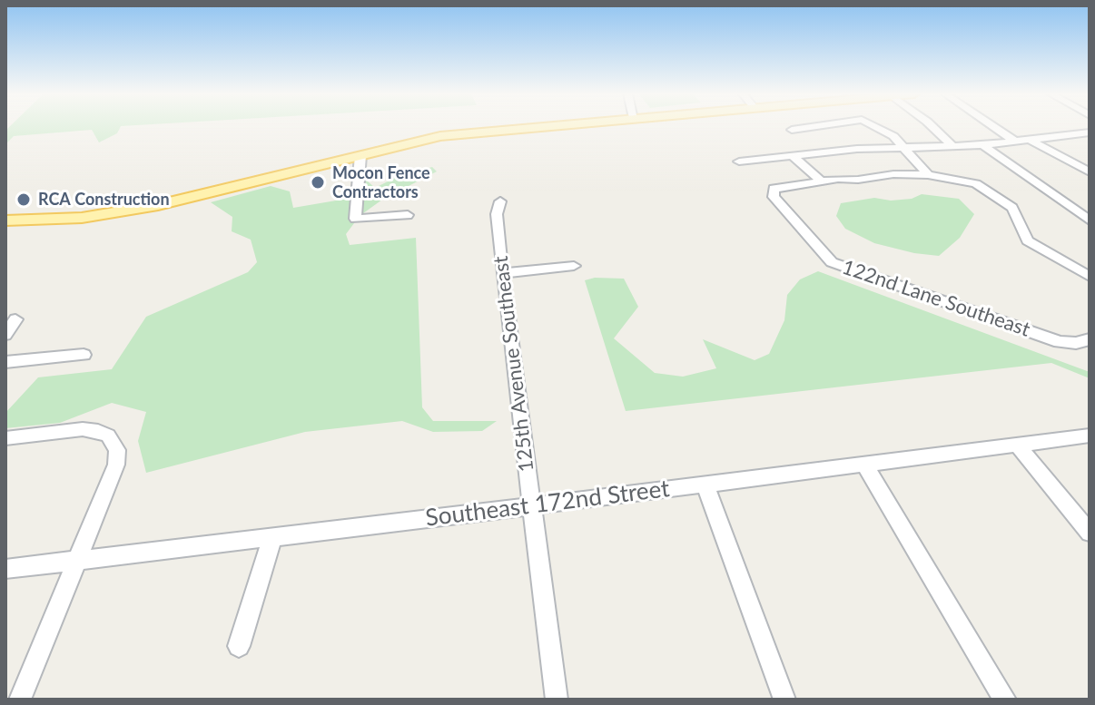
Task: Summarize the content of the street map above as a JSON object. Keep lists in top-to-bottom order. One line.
{"streets":{"street":["122nd Lane Southeast","125th Avenue Southeast","Southeast 172nd Street"]},"crossings":[["125th Avenue Southeast","Southeast 172nd Street"]],"places":["Mocon Fence Contractors","RCA Construction"]}
